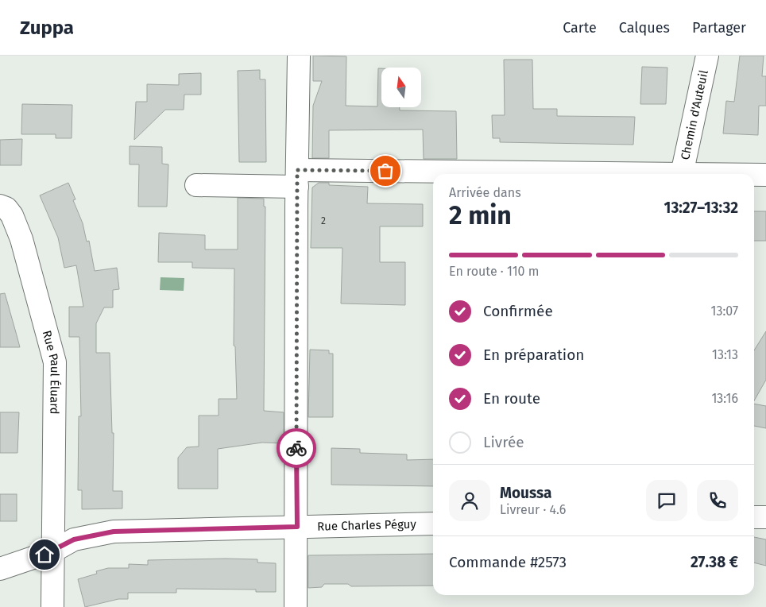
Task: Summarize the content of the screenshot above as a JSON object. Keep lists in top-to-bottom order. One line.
{"streets":{"street":["Chemin d'Auteuil","Rue Paul Éluard","Rue Charles Péguy"]},"crossings":[["Rue Paul Éluard","Rue Charles Péguy"]],"house_numbers":["2"],"north":"top","page":{"header":"Zuppa","nav":["Carte","Calques","Partager"],"heading":["2 min","Arrivée dans","13:27–13:32"],"panel":["Moussa","Livreur · 4.6","Commande #2573","27.38 €"],"bar":"En route · 110 m","list":[["Confirmée","13:07"],["En préparation","13:13"],["En route","13:16"],"Livrée"]}}
